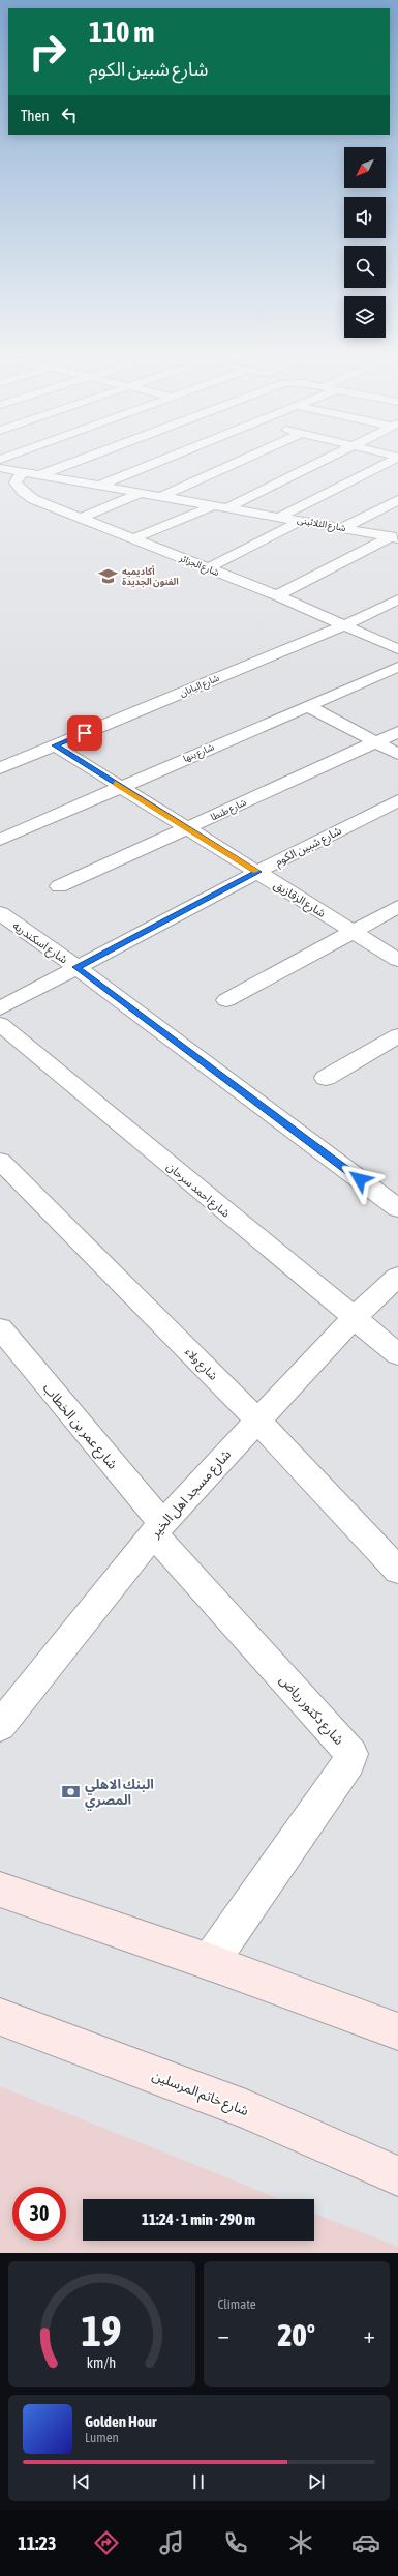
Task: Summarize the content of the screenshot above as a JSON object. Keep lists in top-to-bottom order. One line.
{"streets":{"main road":["شارع خاتم المرسلين"],"street":["شارع الثلاثينى","شارع الجزائر","شارع اليابان","شارع بنها","شارع طنطا","شارع شبين الكوم","شارع الزقازيق","شارع اسكندريه","شارع احمد سرحان","شارع ولاء","شارع عمر بن الخطاب","شارع مسجد اهل الخير","شارع دكتور رياض"]},"crossings":[["شارع الثلاثينى","شارع الجزائر"],["شارع الجزائر","شارع اليابان"],["شارع اليابان","شارع الزقازيق"],["شارع بنها","شارع الزقازيق"],["شارع طنطا","شارع الزقازيق"],["شارع شبين الكوم","شارع الزقازيق"],["شارع شبين الكوم","شارع اسكندريه"],["شارع احمد سرحان","شارع مسجد اهل الخير"],["شارع ولاء","شارع مسجد اهل الخير"],["شارع عمر بن الخطاب","شارع مسجد اهل الخير"],["شارع عمر بن الخطاب","شارع دكتور رياض"],["شارع مسجد اهل الخير","شارع دكتور رياض"]],"places":{"school or university":["أكاديميه الفنون الجديدة"],"bank":["البنك الاهلي المصري"]},"north":"bottom left","page":{"turn":["110 m","شارع شبين الكوم"],"then":"Then","limit":"30","trip":"11:24 · 1 min · 290 m","tile":"Climate","heat":["−","20°","+"],"song":["Golden Hour","Lumen"],"tabs":"11:23","gauge":["19","km/h"]}}
